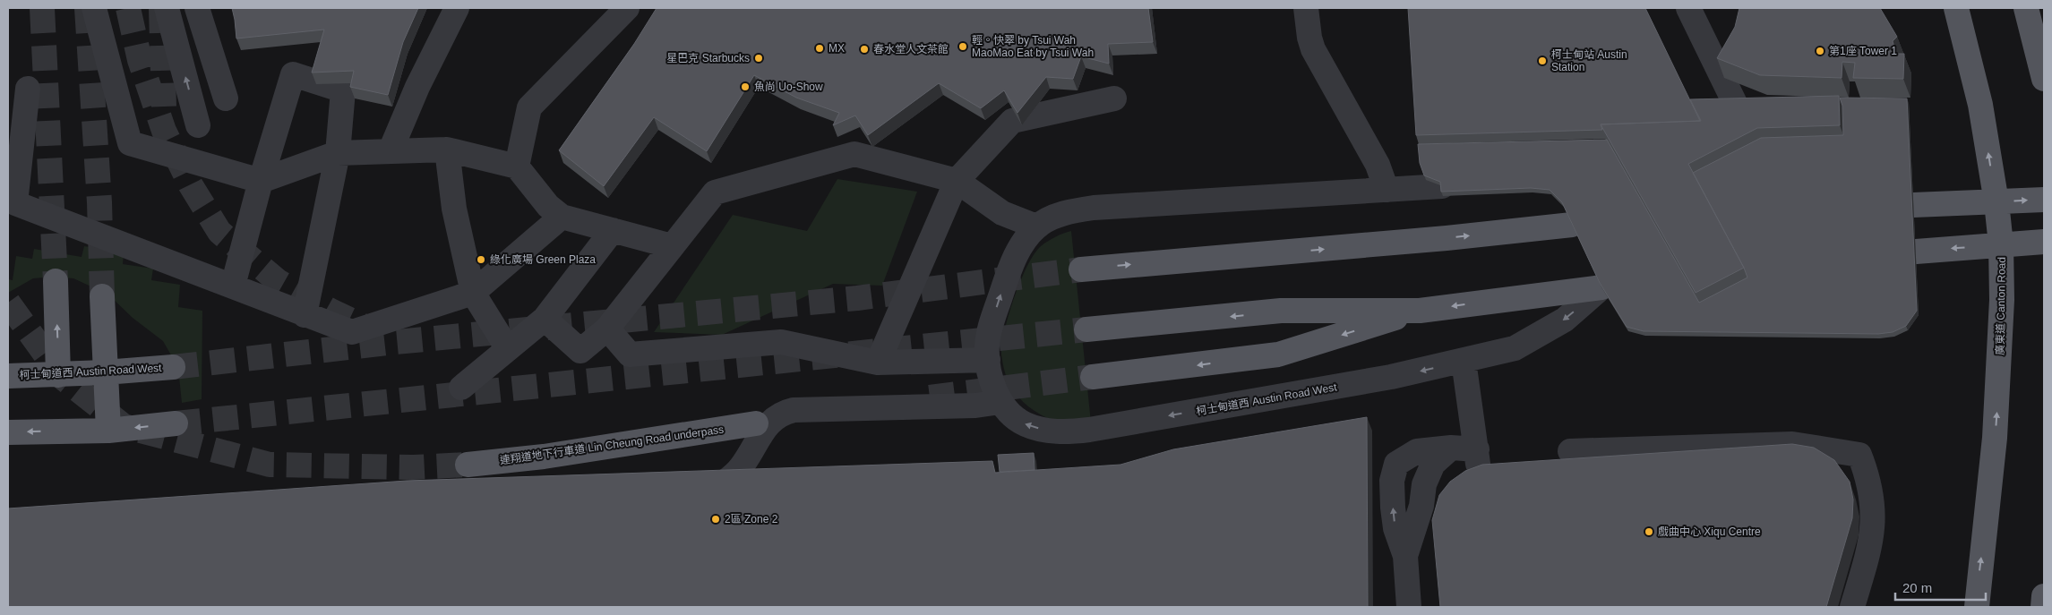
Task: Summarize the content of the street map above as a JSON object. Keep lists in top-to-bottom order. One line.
{"streets":{"main road":["廣東道 Canton Road","柯士甸道西 Austin Road West","連翔道地下行車道 Lin Cheung Road underpass"]},"one_way":["廣東道 Canton Road"],"places":["輕。快翠 by Tsui Wah MaoMao Eat by Tsui Wah","MX","春水堂人文茶館","第1座 Tower 1","星巴克 Starbucks","柯士甸站 Austin Station","魚尚 Uo-Show","綠化廣場 Green Plaza","2區 Zone 2","戲曲中心 Xiqu Centre"],"scale_bar":"20 m"}
